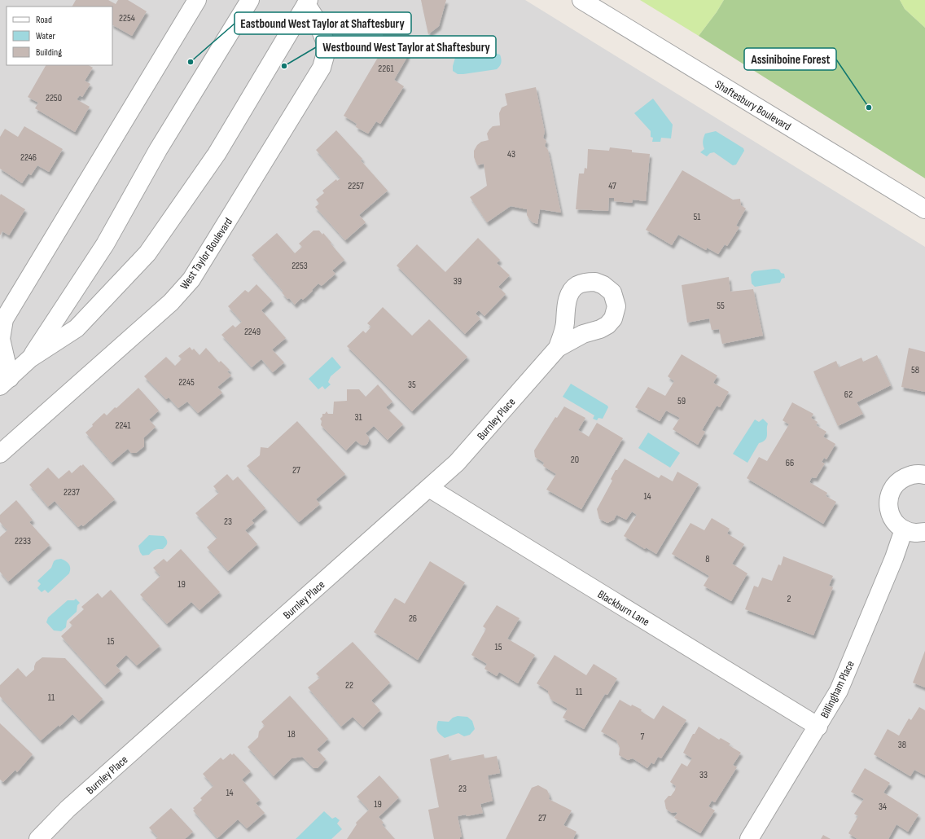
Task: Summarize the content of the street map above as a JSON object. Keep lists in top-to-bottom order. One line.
{"streets":{"street":["Shaftesbury Boulevard","West Taylor Boulevard","Burnley Place","Blackburn Lane","Billingham Place"]},"crossings":[["Burnley Place","Blackburn Lane"],["Blackburn Lane","Billingham Place"]],"places":["Eastbound West Taylor at Shaftesbury","Westbound West Taylor at Shaftesbury","Assiniboine Forest"],"house_numbers":["2254","2261","2250","43","2246","2257","47","51","2253","39","55","2249","58","2245","35","62","59","31","2241","20","66","27","2237","14","23","2233","8","19","2","26","15","15","22","11","11","18","7","38","33","23","14","19","34","27"],"legend":["Road","Water","Building"]}
